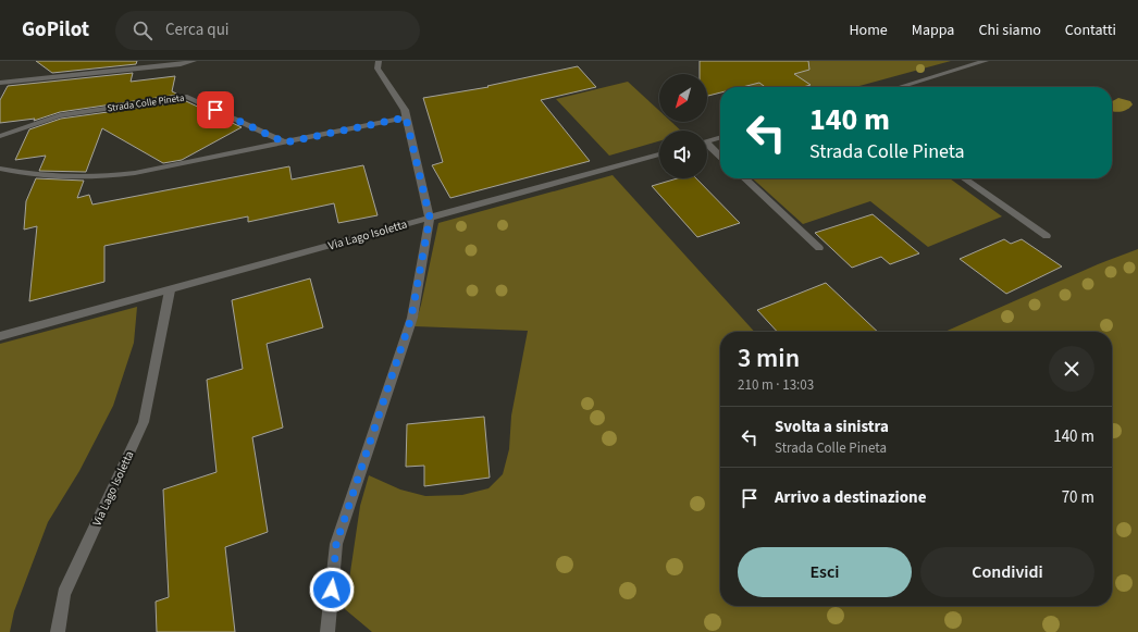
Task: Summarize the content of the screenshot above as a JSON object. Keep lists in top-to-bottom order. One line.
{"streets":{"street":["Strada Colle Pineta","Via Lago Isoletta"]},"north":"bottom left","page":{"header":"GoPilot","search":"Cerca qui","nav":["Home","Mappa","Chi siamo","Contatti"],"turn":["140 m","Strada Colle Pineta"],"heading":["3 min","210 m · 13:03"],"list":[{"name":"Svolta a sinistra","note":"Strada Colle Pineta","value":"140 m"},{"name":"Arrivo a destinazione","value":"70 m"}],"buttons":["Esci","Condividi"]}}
